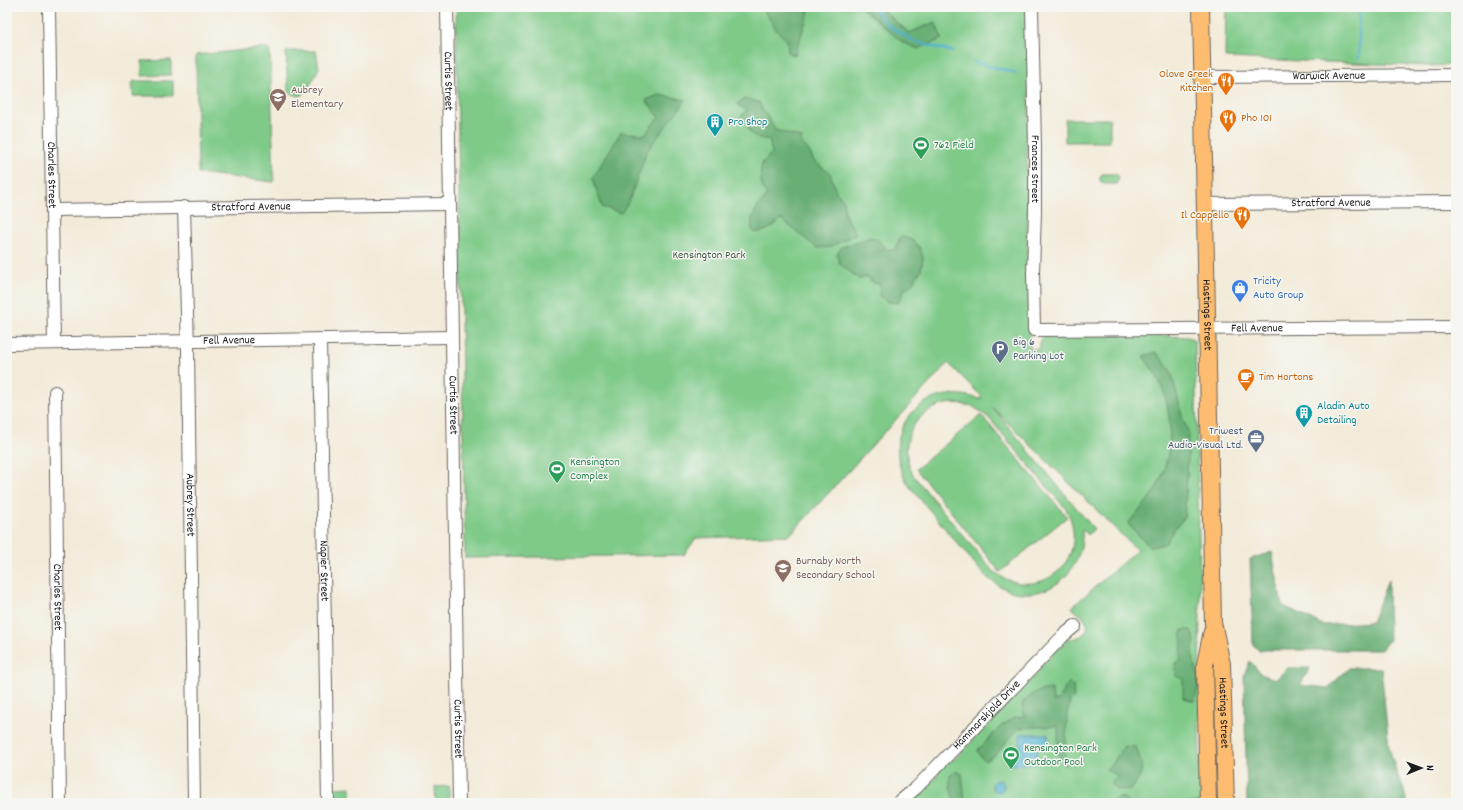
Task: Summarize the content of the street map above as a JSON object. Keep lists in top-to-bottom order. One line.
{"streets":{"main road":["Hastings Street"],"street":["Warwick Avenue","Curtis Street","Frances Street","Charles Street","Stratford Avenue","Fell Avenue","Aubrey Street","Napier Street","Hammarskjold Drive"]},"crossings":[["Warwick Avenue","Hastings Street"],["Curtis Street","Stratford Avenue"],["Curtis Street","Fell Avenue"],["Frances Street","Fell Avenue"],["Charles Street","Stratford Avenue"],["Charles Street","Fell Avenue"],["Stratford Avenue","Hastings Street"],["Stratford Avenue","Aubrey Street"],["Hastings Street","Fell Avenue"],["Fell Avenue","Aubrey Street"],["Fell Avenue","Napier Street"]],"parks":["Kensington Park"],"places":{"restaurant":["Olove Greek Kitchen","Pho 101","Il Cappello"],"school or university":["Aubrey Elementary","Burnaby North Secondary School"],"building":["Pro Shop","Aladin Auto Detailing"],"sports":["762 Field","Kensington Complex","Kensington Park Outdoor Pool"],"shop":["Tricity Auto Group"],"parking":["Big 6 Parking Lot"],"cafe":["Tim Hortons"],"office":["Triwest Audio-Visual Ltd."]},"north":"right"}
